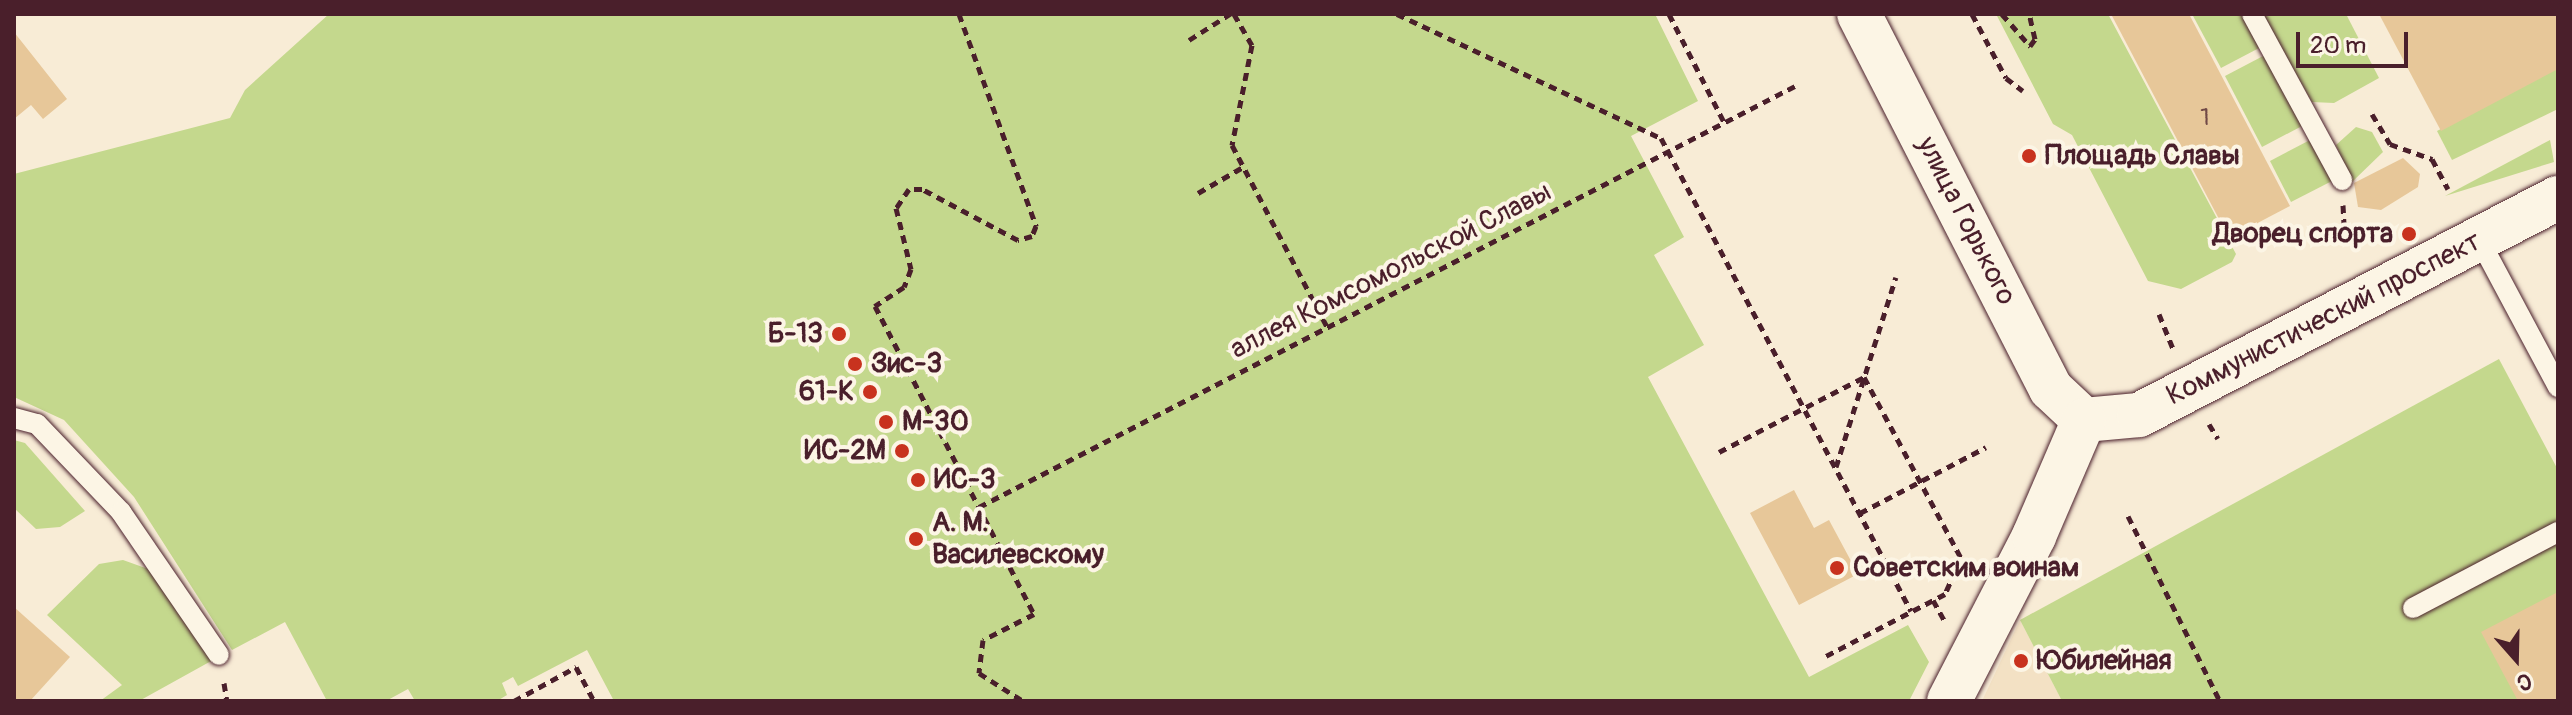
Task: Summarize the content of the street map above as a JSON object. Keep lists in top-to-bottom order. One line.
{"streets":{"main road":["улица Горького","Коммунистический проспект"],"path":["аллея Комсомольской Славы"]},"crossings":[["улица Горького","Коммунистический проспект"]],"places":["Площадь Славы","Дворец спорта","Б-13","Зис-3","61-К","М-30","ИС-2М","ИС-3","А. М. Василевскому","Советским воинам","Юбилейная"],"house_numbers":["1"],"scale_bar":"20 m","north":"bottom"}
